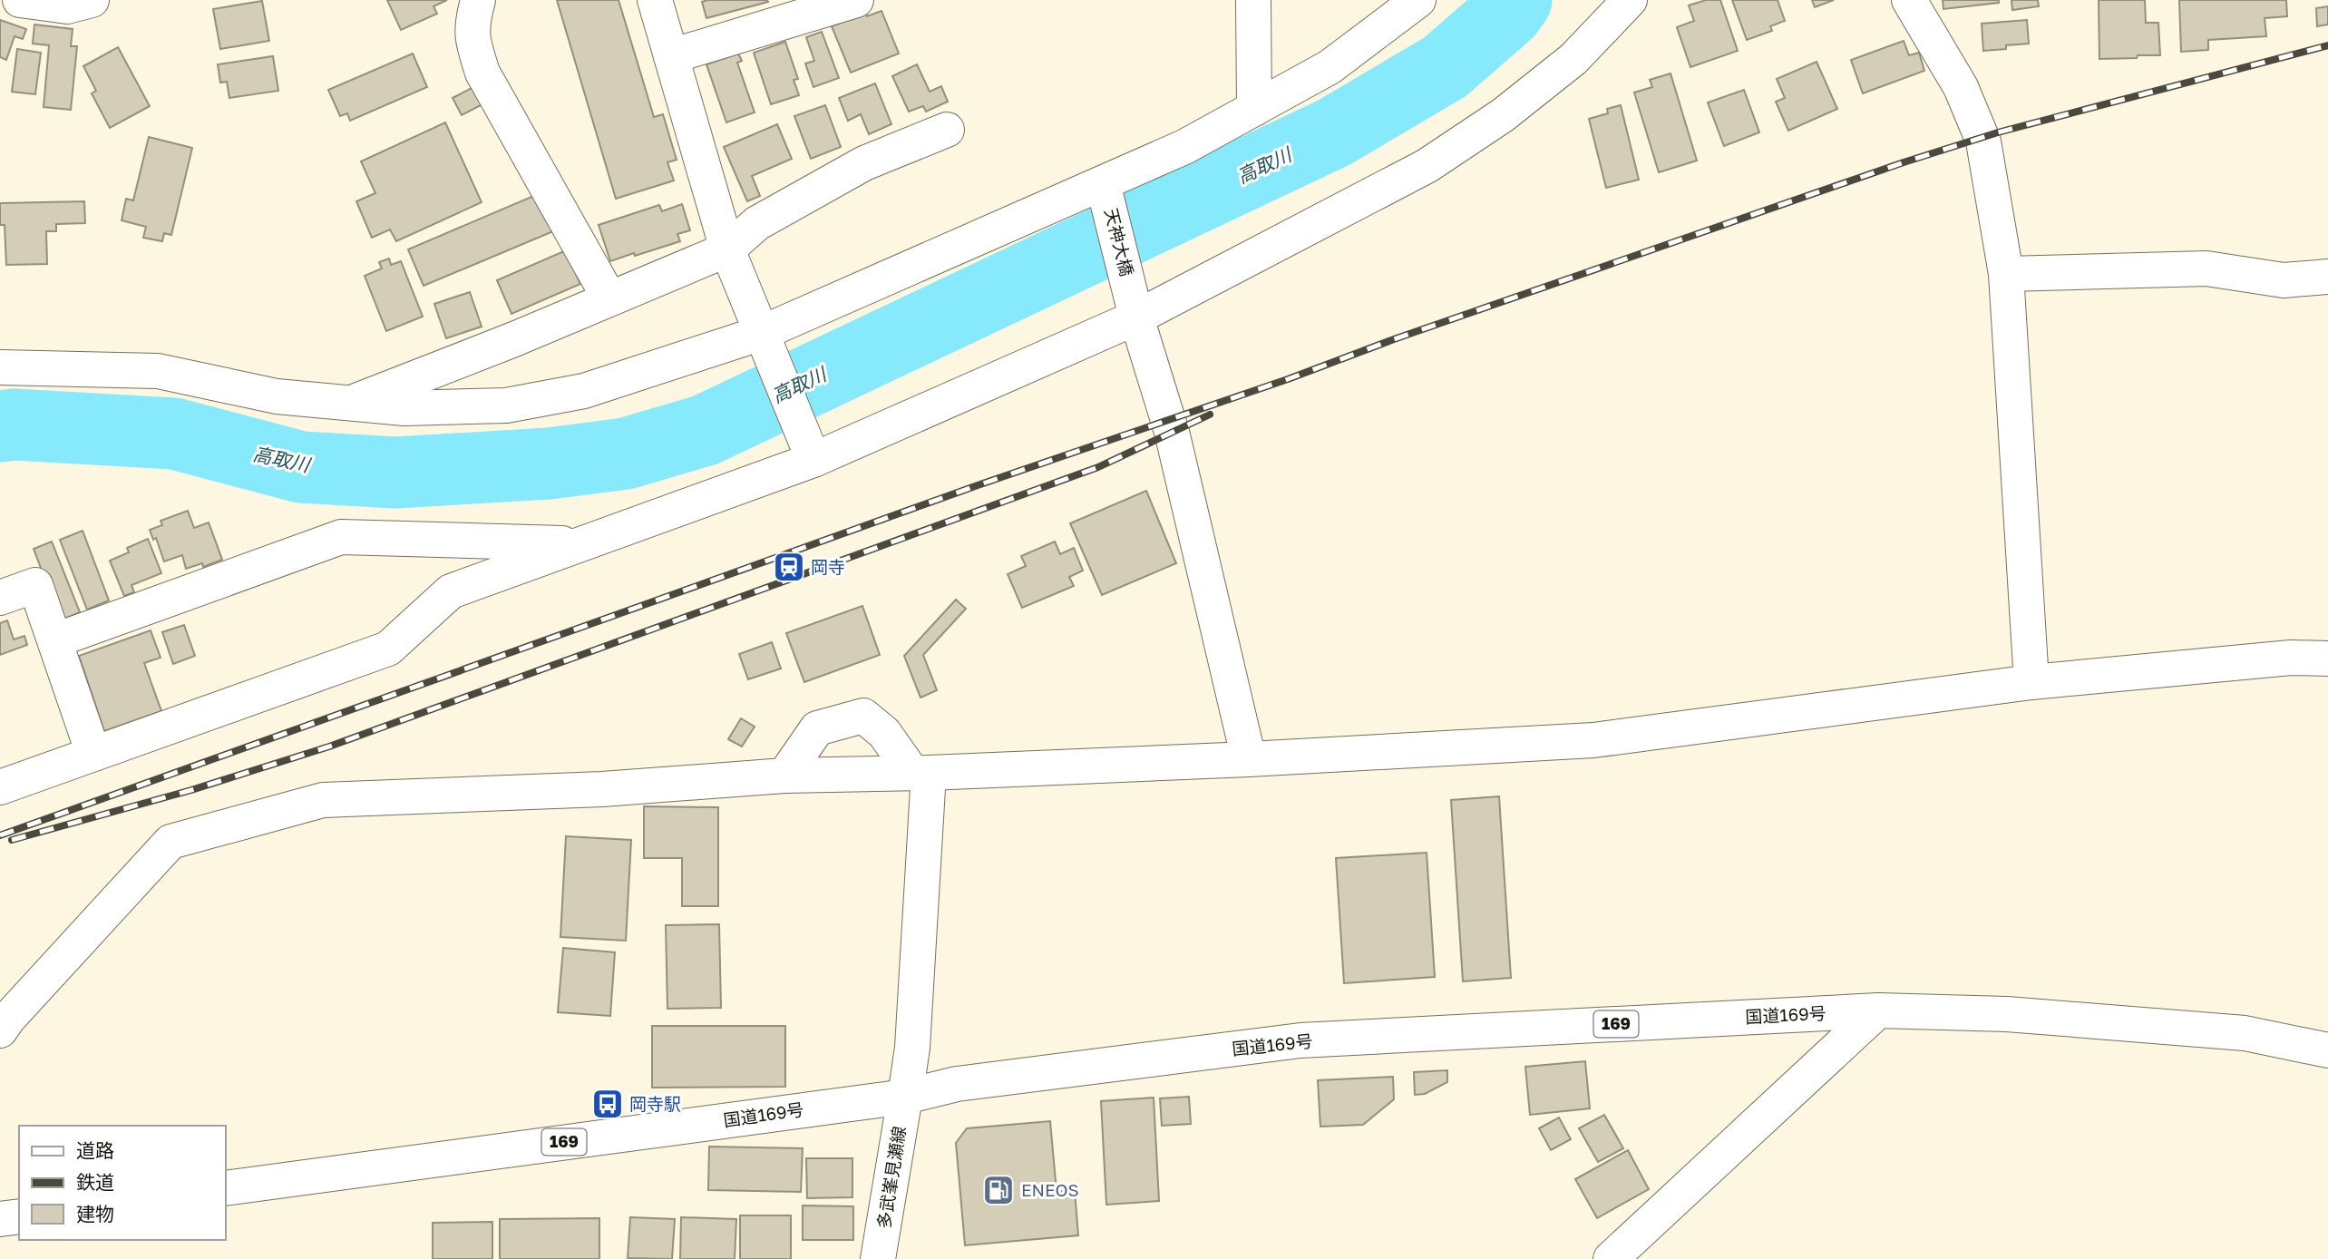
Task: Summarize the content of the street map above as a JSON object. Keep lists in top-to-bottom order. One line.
{"streets":{"main road":["天神大橋","国道169号","169","多武峯見瀬線"]},"crossings":[["国道169号","多武峯見瀬線"]],"water":["高取川"],"places":{"station":["岡寺"],"bus stop":["岡寺駅"],"fuel station":["ENEOS"]},"legend":["道路","鉄道","建物"]}
